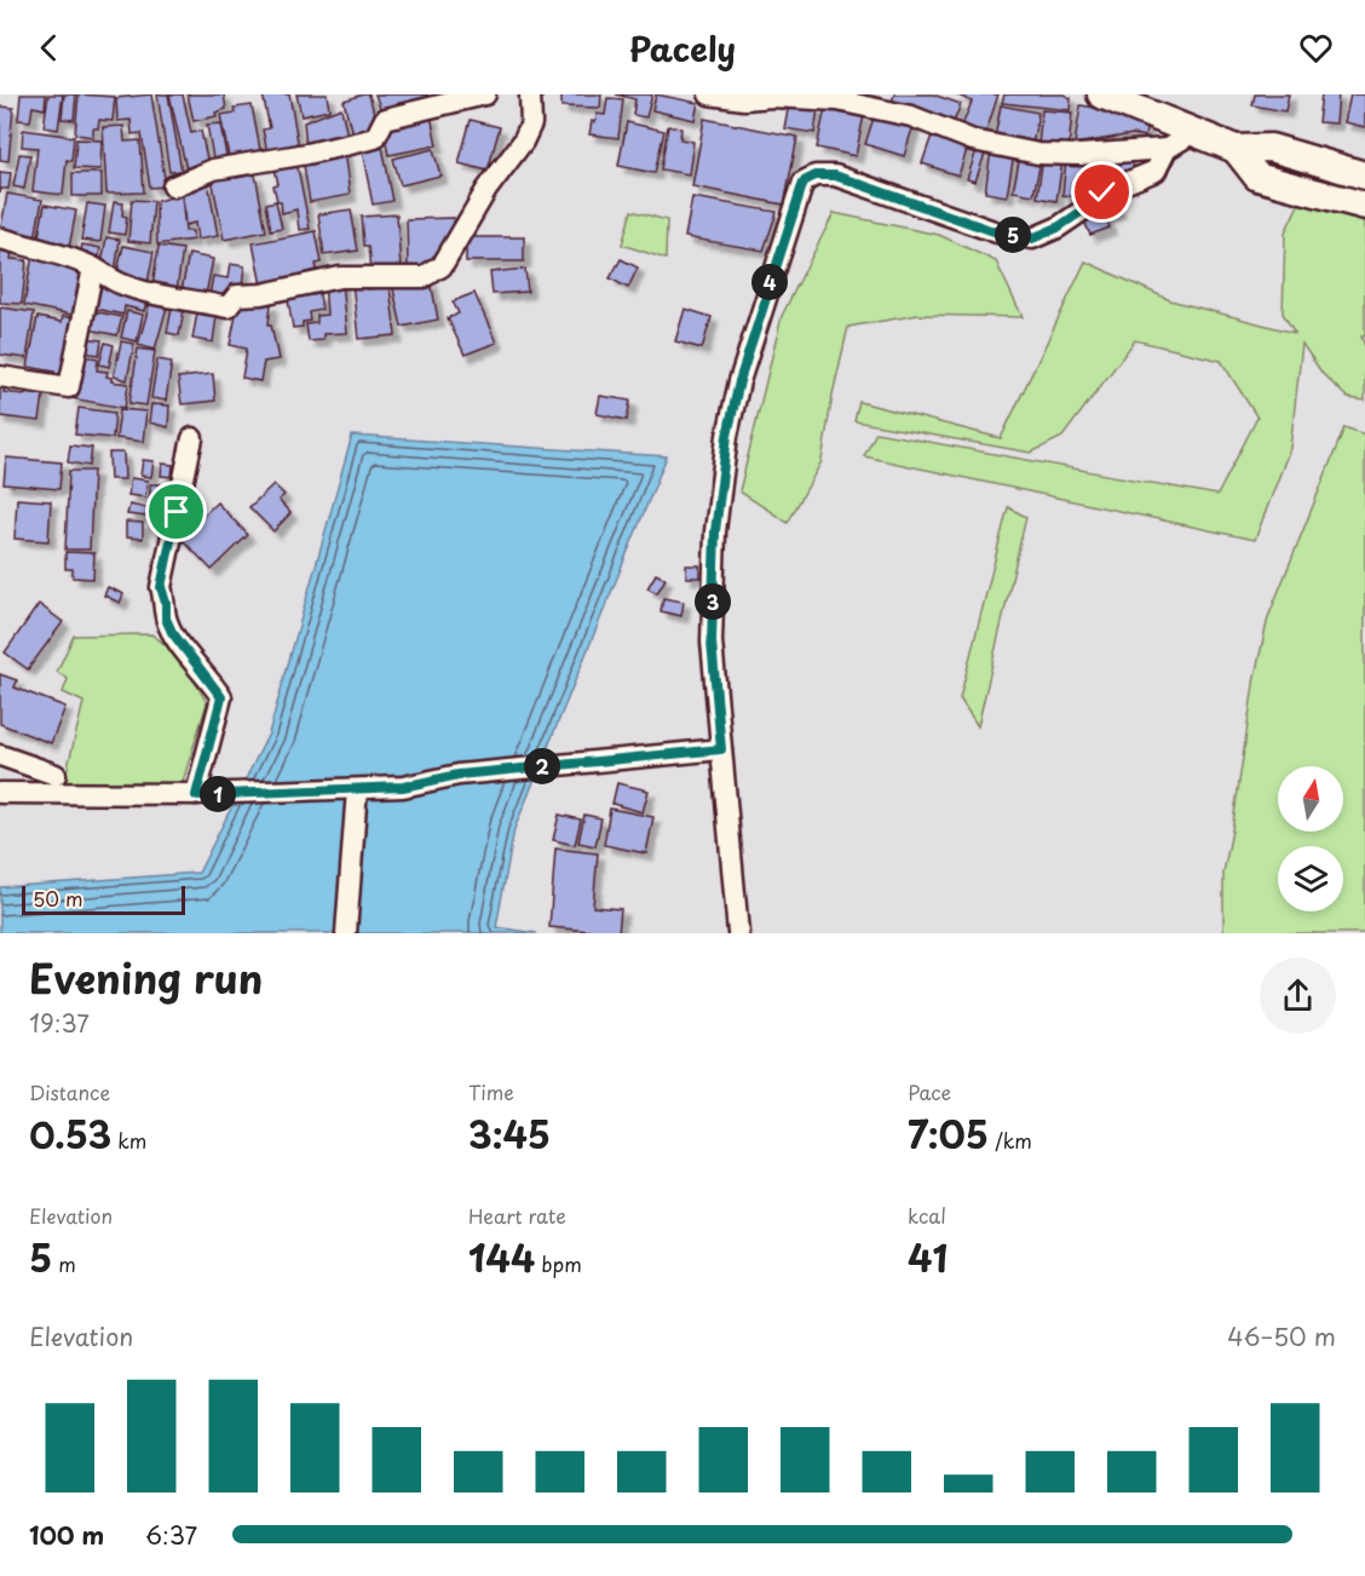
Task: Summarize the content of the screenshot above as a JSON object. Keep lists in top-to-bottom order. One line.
{"scale_bar":"50 m","north":"top","page":{"header":"Pacely","pins":["5","4","3","2","1"],"scale":"50 m","heading":["Evening run","19:37"],"stats":[["Distance","0.53 km"],["Time","3:45"],["Pace","7:05 /km"],["Elevation","5 m"],["Heart rate","144 bpm"],["kcal","41"]],"chart":["Elevation","46–50 m"],"list":[{"name":"100 m","note":"6:37"}]}}
